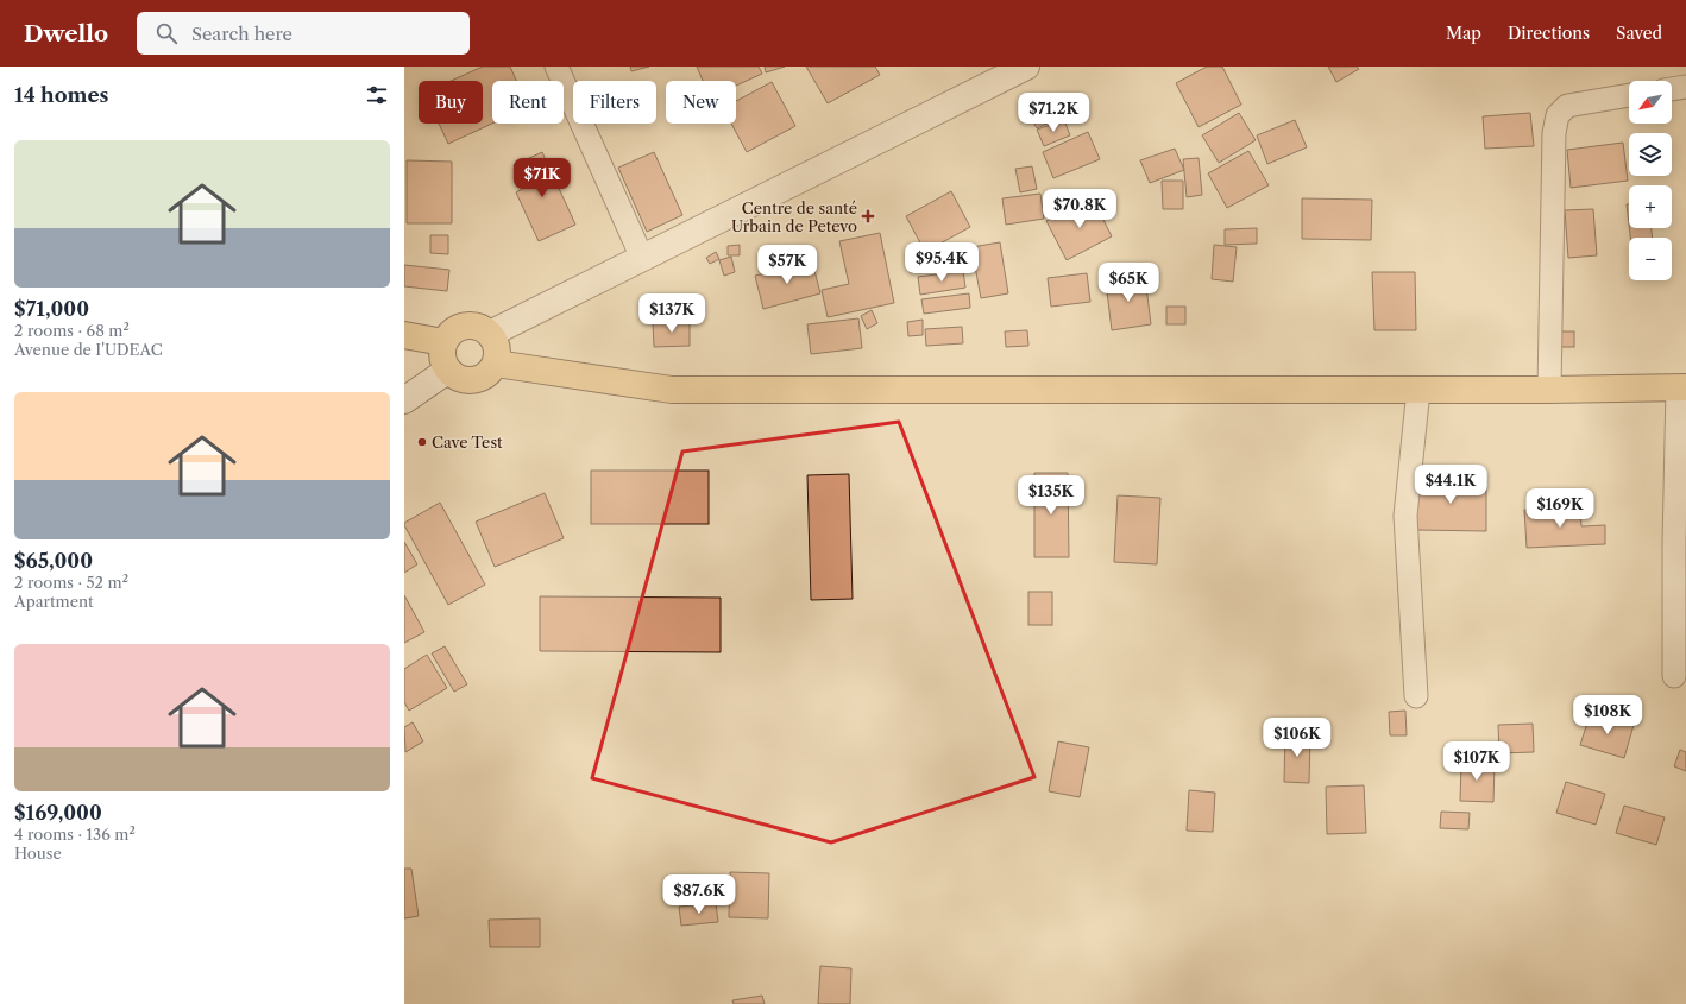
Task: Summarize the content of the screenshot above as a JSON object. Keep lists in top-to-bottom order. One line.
{"places":{"health":["Centre de santé Urbain de Petevo"],"other":["Cave Test"]},"north":"bottom left","page":{"header":"Dwello","search":"Search here","nav":["Map","Directions","Saved"],"heading":"14 homes","map_buttons":["+","−"],"chip":["Buy","Rent","Filters","New"],"price":["$71.2K","$71K","$70.8K","$95.4K","$57K","$65K","$137K","$44.1K","$135K","$169K","$108K","$106K","$107K","$87.6K"],"list":[{"name":"$71,000","note":"2 rooms · 68 m² · Avenue de I'UDEAC"},{"name":"$65,000","note":"2 rooms · 52 m² · Apartment"},{"name":"$169,000","note":"4 rooms · 136 m² · House"}]}}
